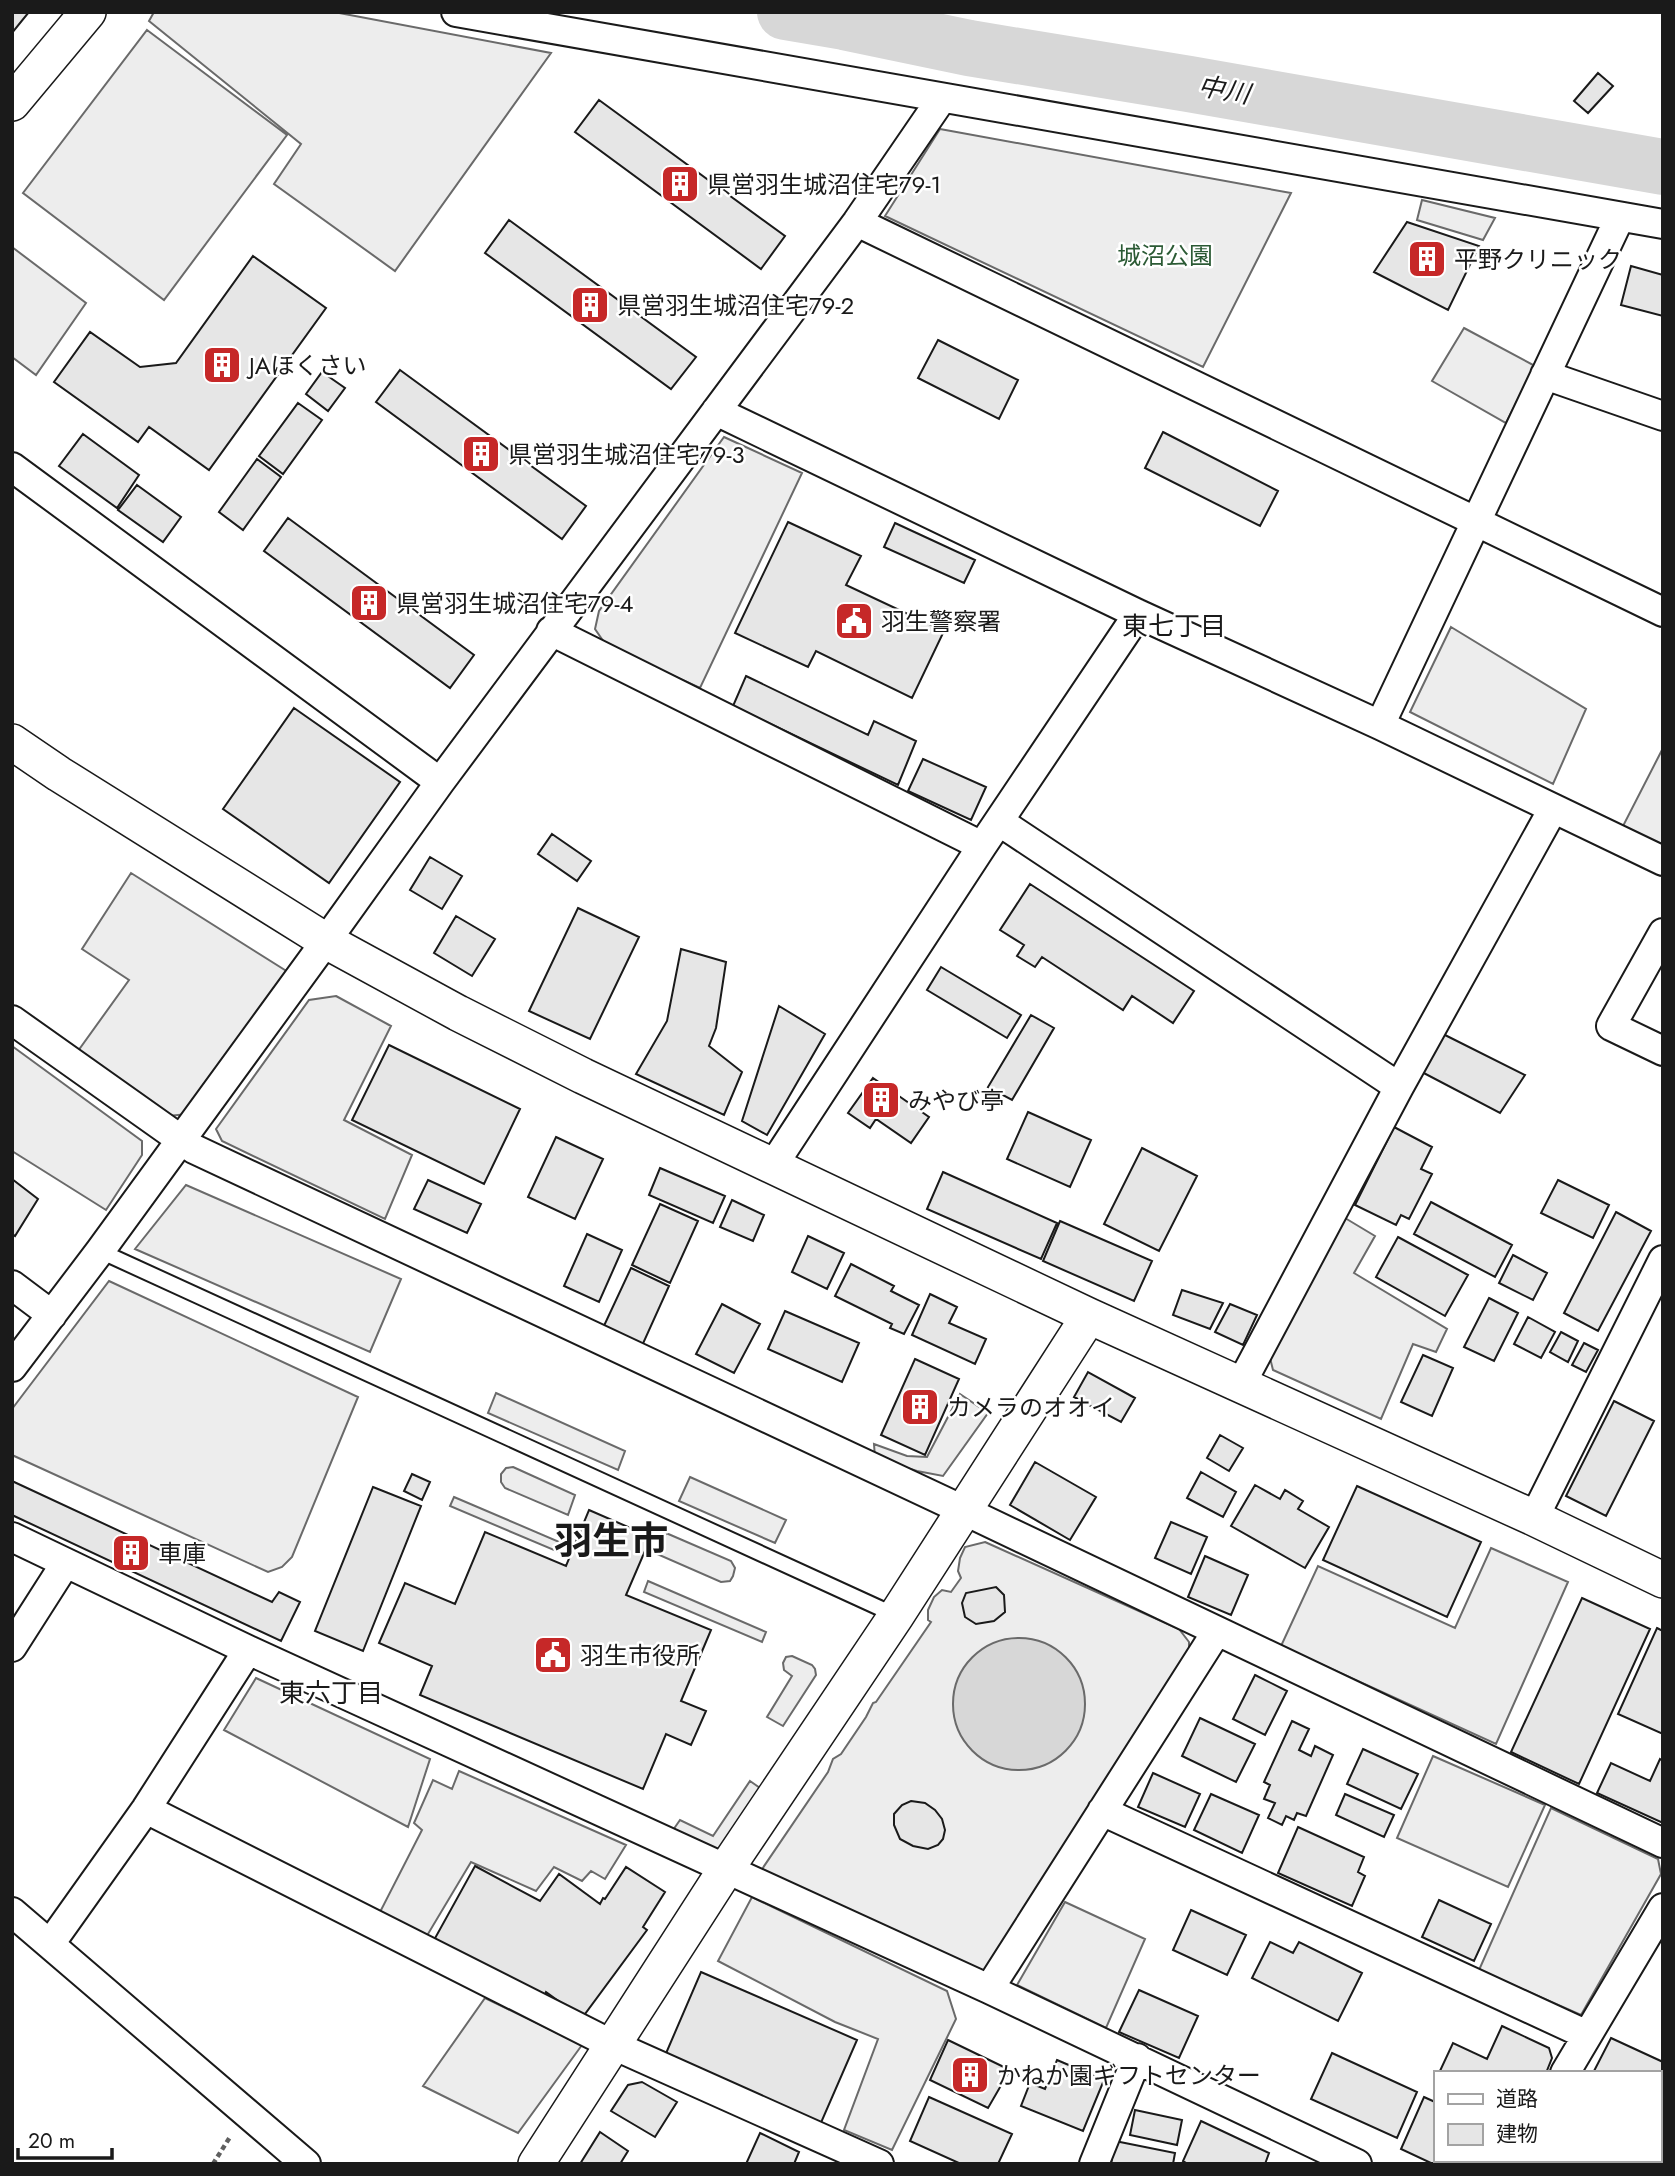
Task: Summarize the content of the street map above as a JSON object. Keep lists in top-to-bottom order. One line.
{"districts":["東七丁目","羽生市","東六丁目"],"water":["中川"],"parks":["城沼公園"],"places":{"building":["県営羽生城沼住宅79-1","平野クリニック","県営羽生城沼住宅79-2","JAほくさい","県営羽生城沼住宅79-3","県営羽生城沼住宅79-4","みやび亭","カメラのオオイ","車庫","かねか園ギフトセンター"],"public building":["羽生警察署","羽生市役所"]},"legend":["道路","建物"],"scale_bar":"20 m"}
